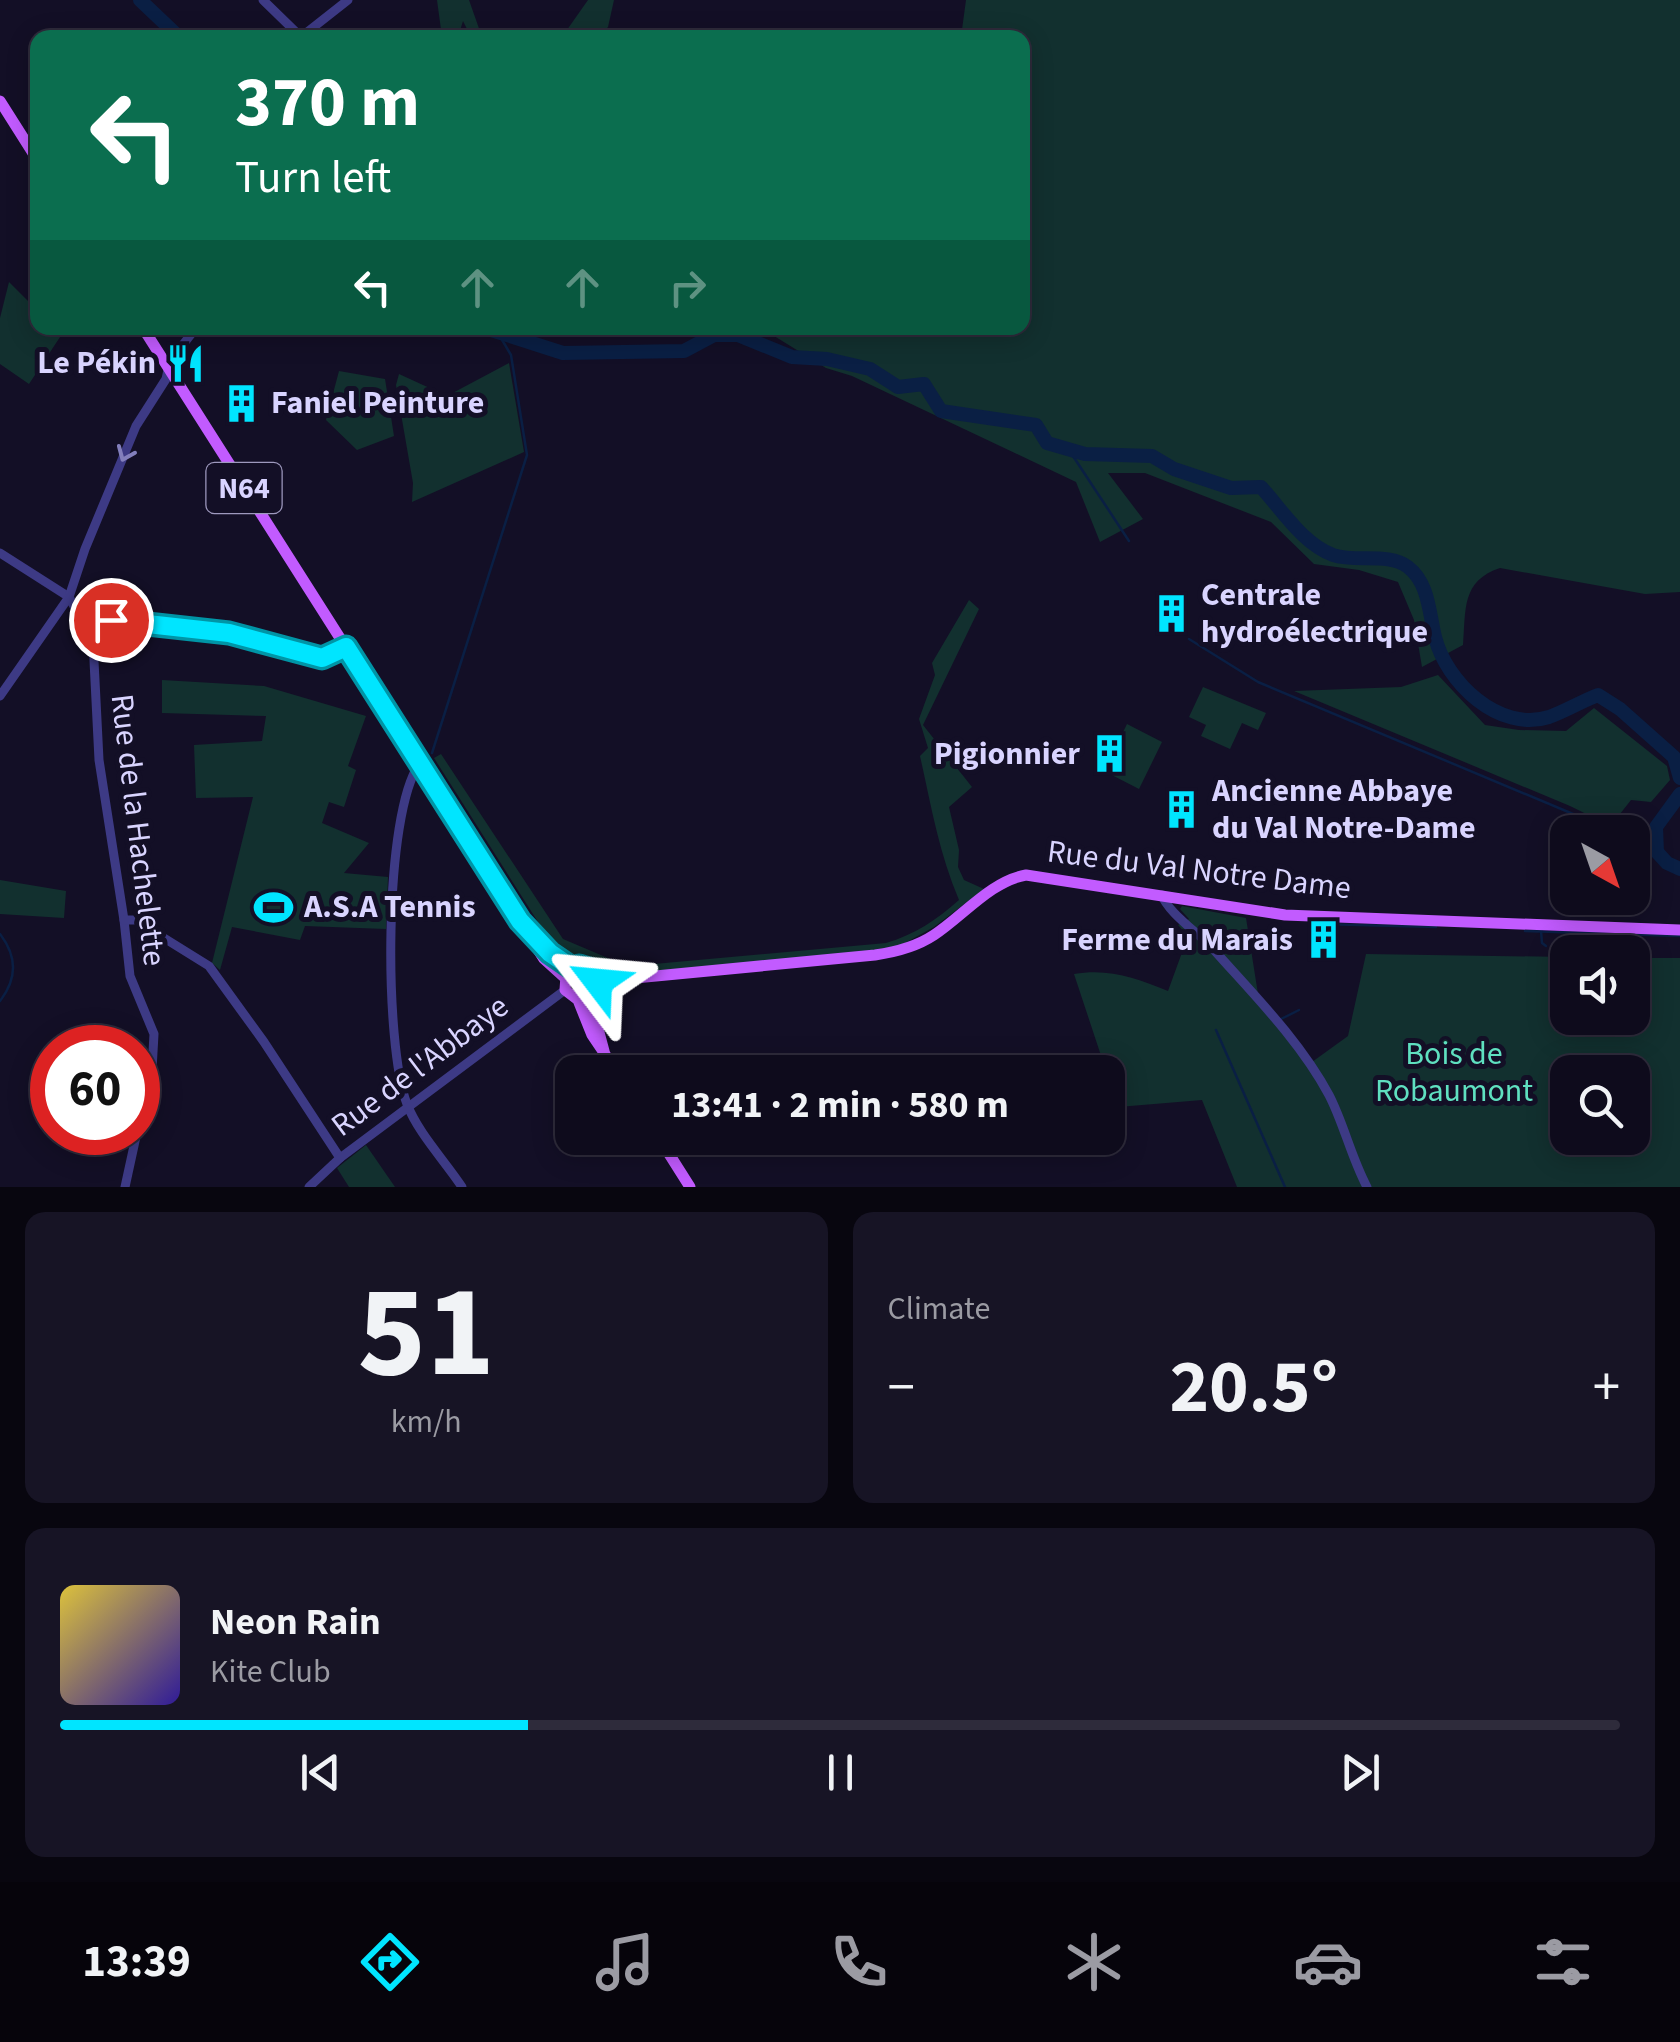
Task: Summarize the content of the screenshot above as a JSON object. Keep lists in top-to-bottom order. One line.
{"streets":{"main road":["N64","Rue du Val Notre Dame"],"street":["Rue de la Hachelette","Rue de l'Abbaye"]},"crossings":[["N64","Rue du Val Notre Dame"],["N64","Rue de l'Abbaye"]],"parks":["Bois de Robaumont"],"places":{"restaurant":["Le Pékin"],"building":["Faniel Peinture","Centrale hydroélectrique","Pigionnier","Ancienne Abbaye du Val Notre-Dame","Ferme du Marais"],"sports":["A.S.A Tennis"]},"north":"bottom right","page":{"turn":["370 m","Turn left"],"limit":"60","trip":"13:41 · 2 min · 580 m","tile":[["51","km/h"],"Climate"],"heat":["−","20.5°","+"],"song":["Neon Rain","Kite Club"],"tabs":"13:39"}}
